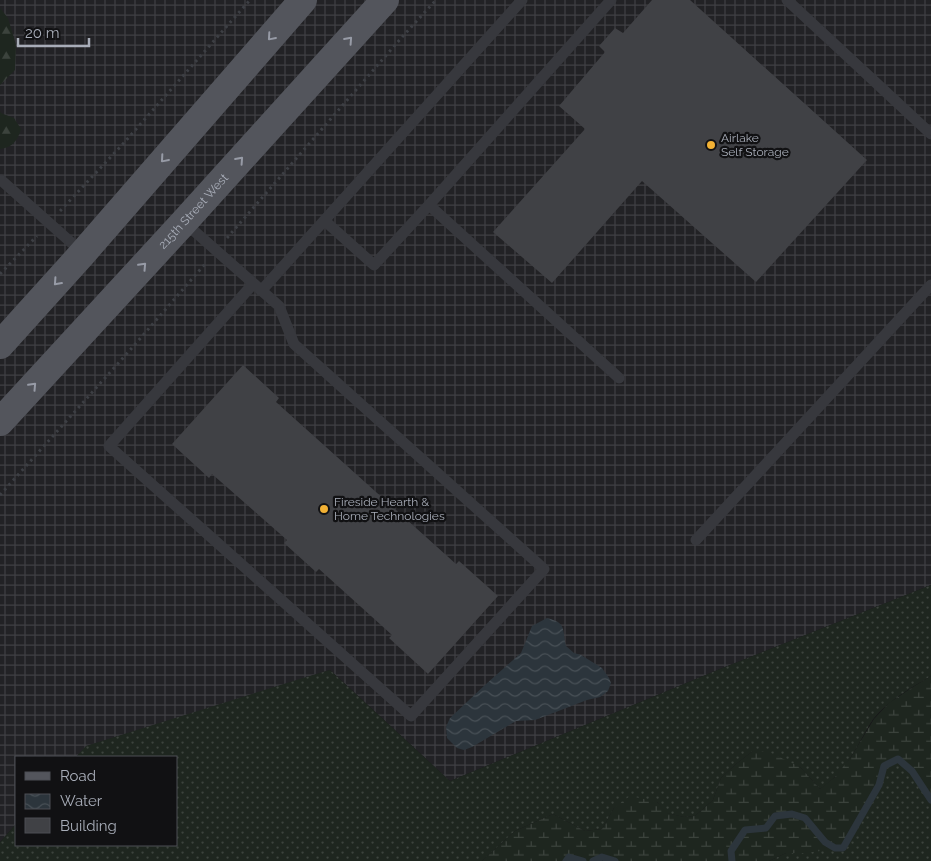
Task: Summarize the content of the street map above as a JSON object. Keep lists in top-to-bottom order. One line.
{"streets":{"main road":["215th Street West"]},"places":["Airlake Self Storage","Fireside Hearth & Home Technologies"],"legend":["Road","Water","Building"],"scale_bar":"20 m"}
